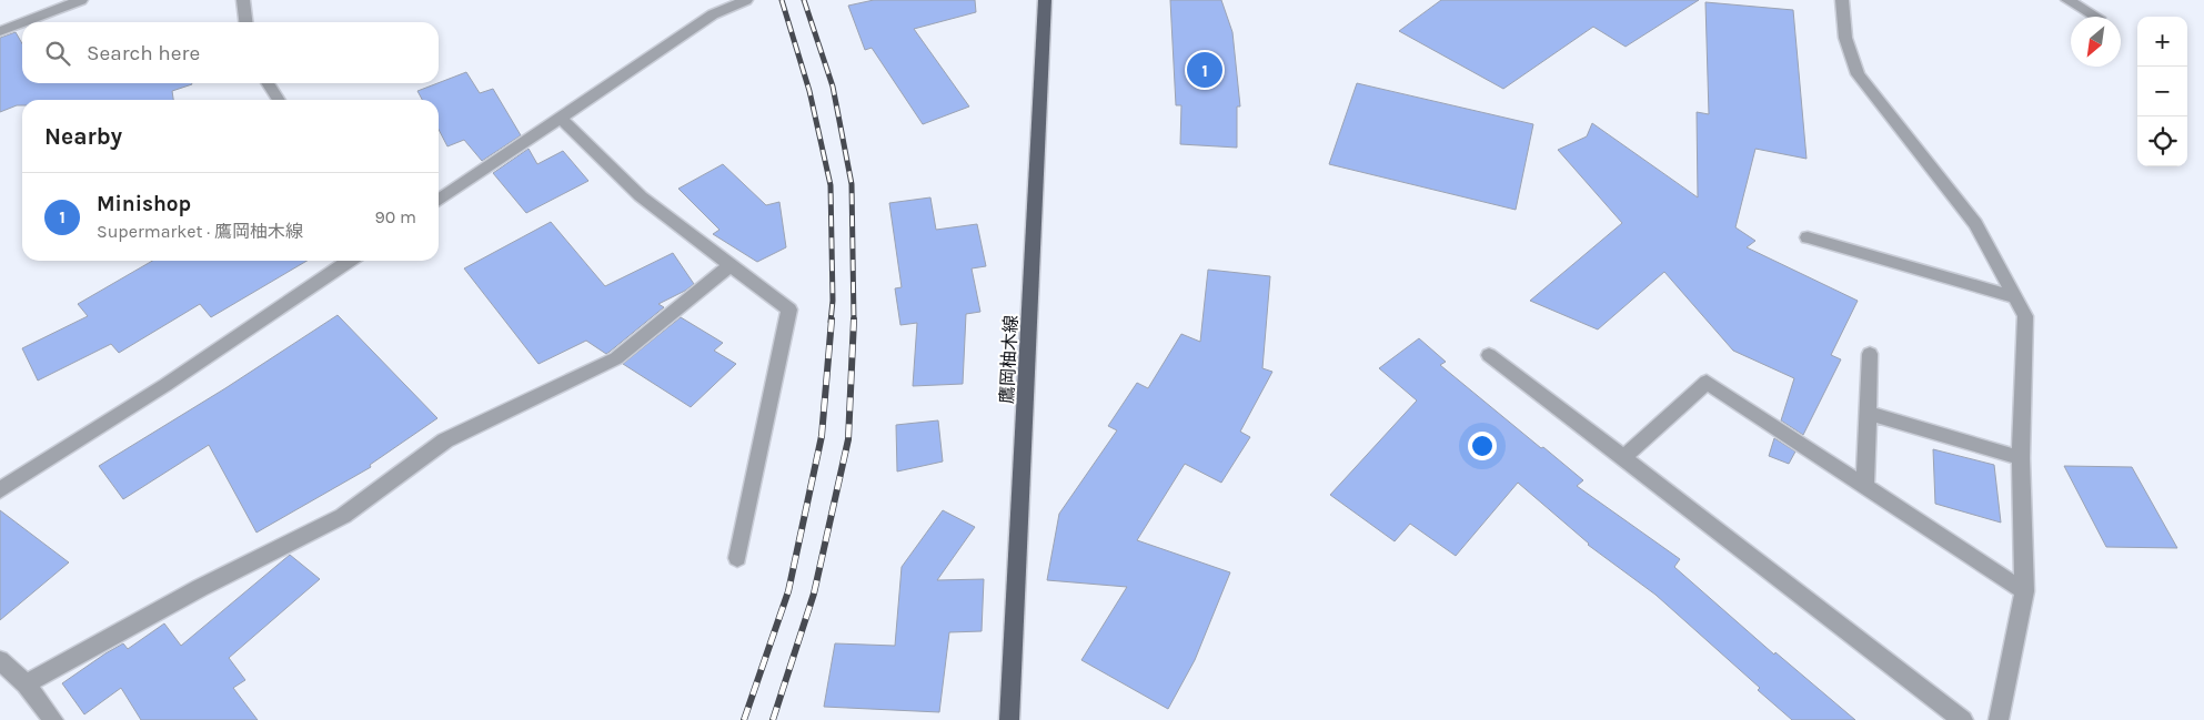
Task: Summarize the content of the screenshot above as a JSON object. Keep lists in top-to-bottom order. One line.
{"streets":{"main road":["鷹岡柚木線"]},"north":"bottom left","page":{"map_buttons":["+","−"],"search":"Search here","pins":"1","heading":"Nearby","list":[{"mark":"1","name":"Minishop","note":"Supermarket · 鷹岡柚木線","value":"90 m"}]}}
